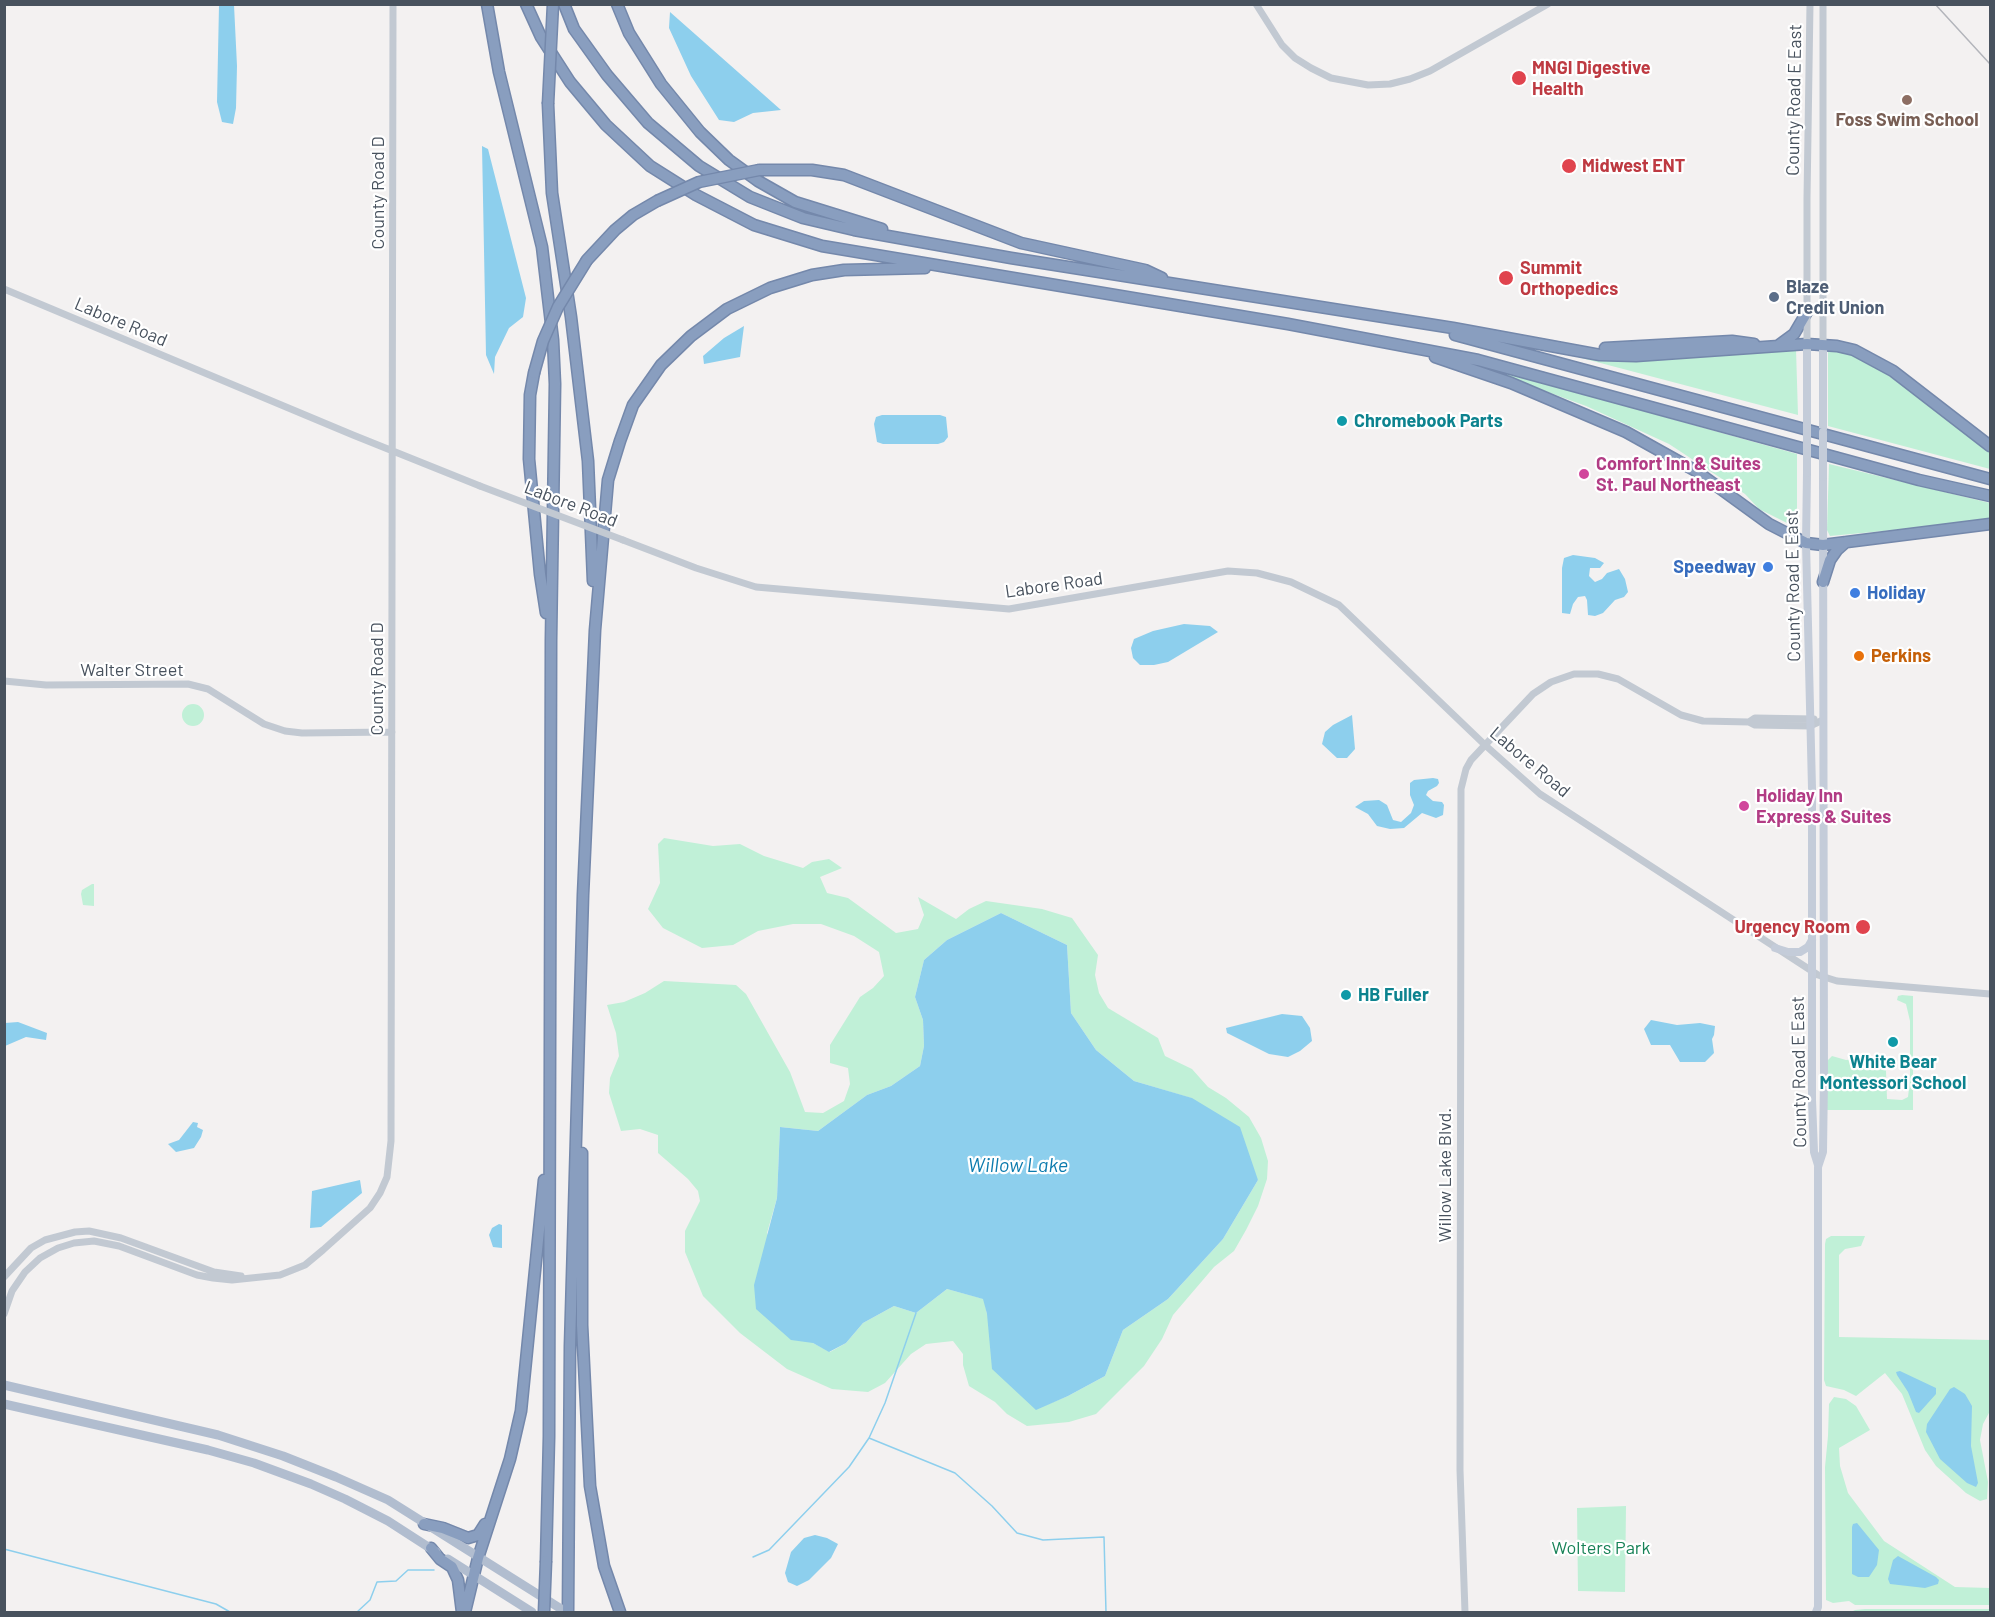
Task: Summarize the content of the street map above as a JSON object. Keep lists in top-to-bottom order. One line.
{"streets":{"main road":["County Road E East"],"street":["County Road D","Labore Road","Walter Street","Willow Lake Blvd."]},"crossings":[["County Road E East","Labore Road"],["County Road E East","Willow Lake Blvd."],["County Road D","Labore Road"],["County Road D","Walter Street"],["Labore Road","Willow Lake Blvd."]],"water":["Willow Lake"],"parks":["Wolters Park"],"places":["MNGI Digestive Health","Foss Swim School","Midwest ENT","Summit Orthopedics","Blaze Credit Union","Chromebook Parts","Comfort Inn & Suites St. Paul Northeast","Speedway","Holiday","Perkins","Holiday Inn Express & Suites","Urgency Room","HB Fuller","White Bear Montessori School"]}
